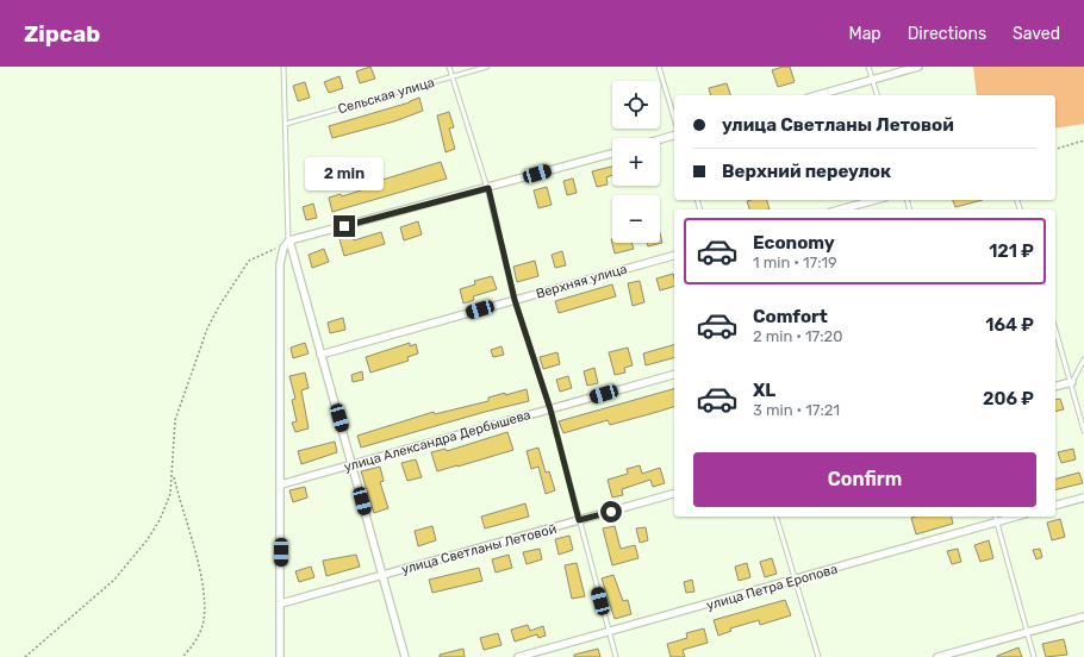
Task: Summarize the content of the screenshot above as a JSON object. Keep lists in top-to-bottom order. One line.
{"streets":{"street":["Верхняя улица","улица Александра Дербышева","улица Светланы Летовой","улица Петра Еропова"],"lane":["Сельская улица"]},"page":{"header":"Zipcab","nav":["Map","Directions","Saved"],"map_buttons":["+","−"],"banner":["улица Светланы Летовой","Верхний переулок"],"bubble":"2 min","list":[{"name":"Economy","note":"1 min · 17:19","value":"121 ₽"},{"name":"Comfort","note":"2 min · 17:20","value":"164 ₽"},{"name":"XL","note":"3 min · 17:21","value":"206 ₽"}],"buttons":"Confirm"}}
